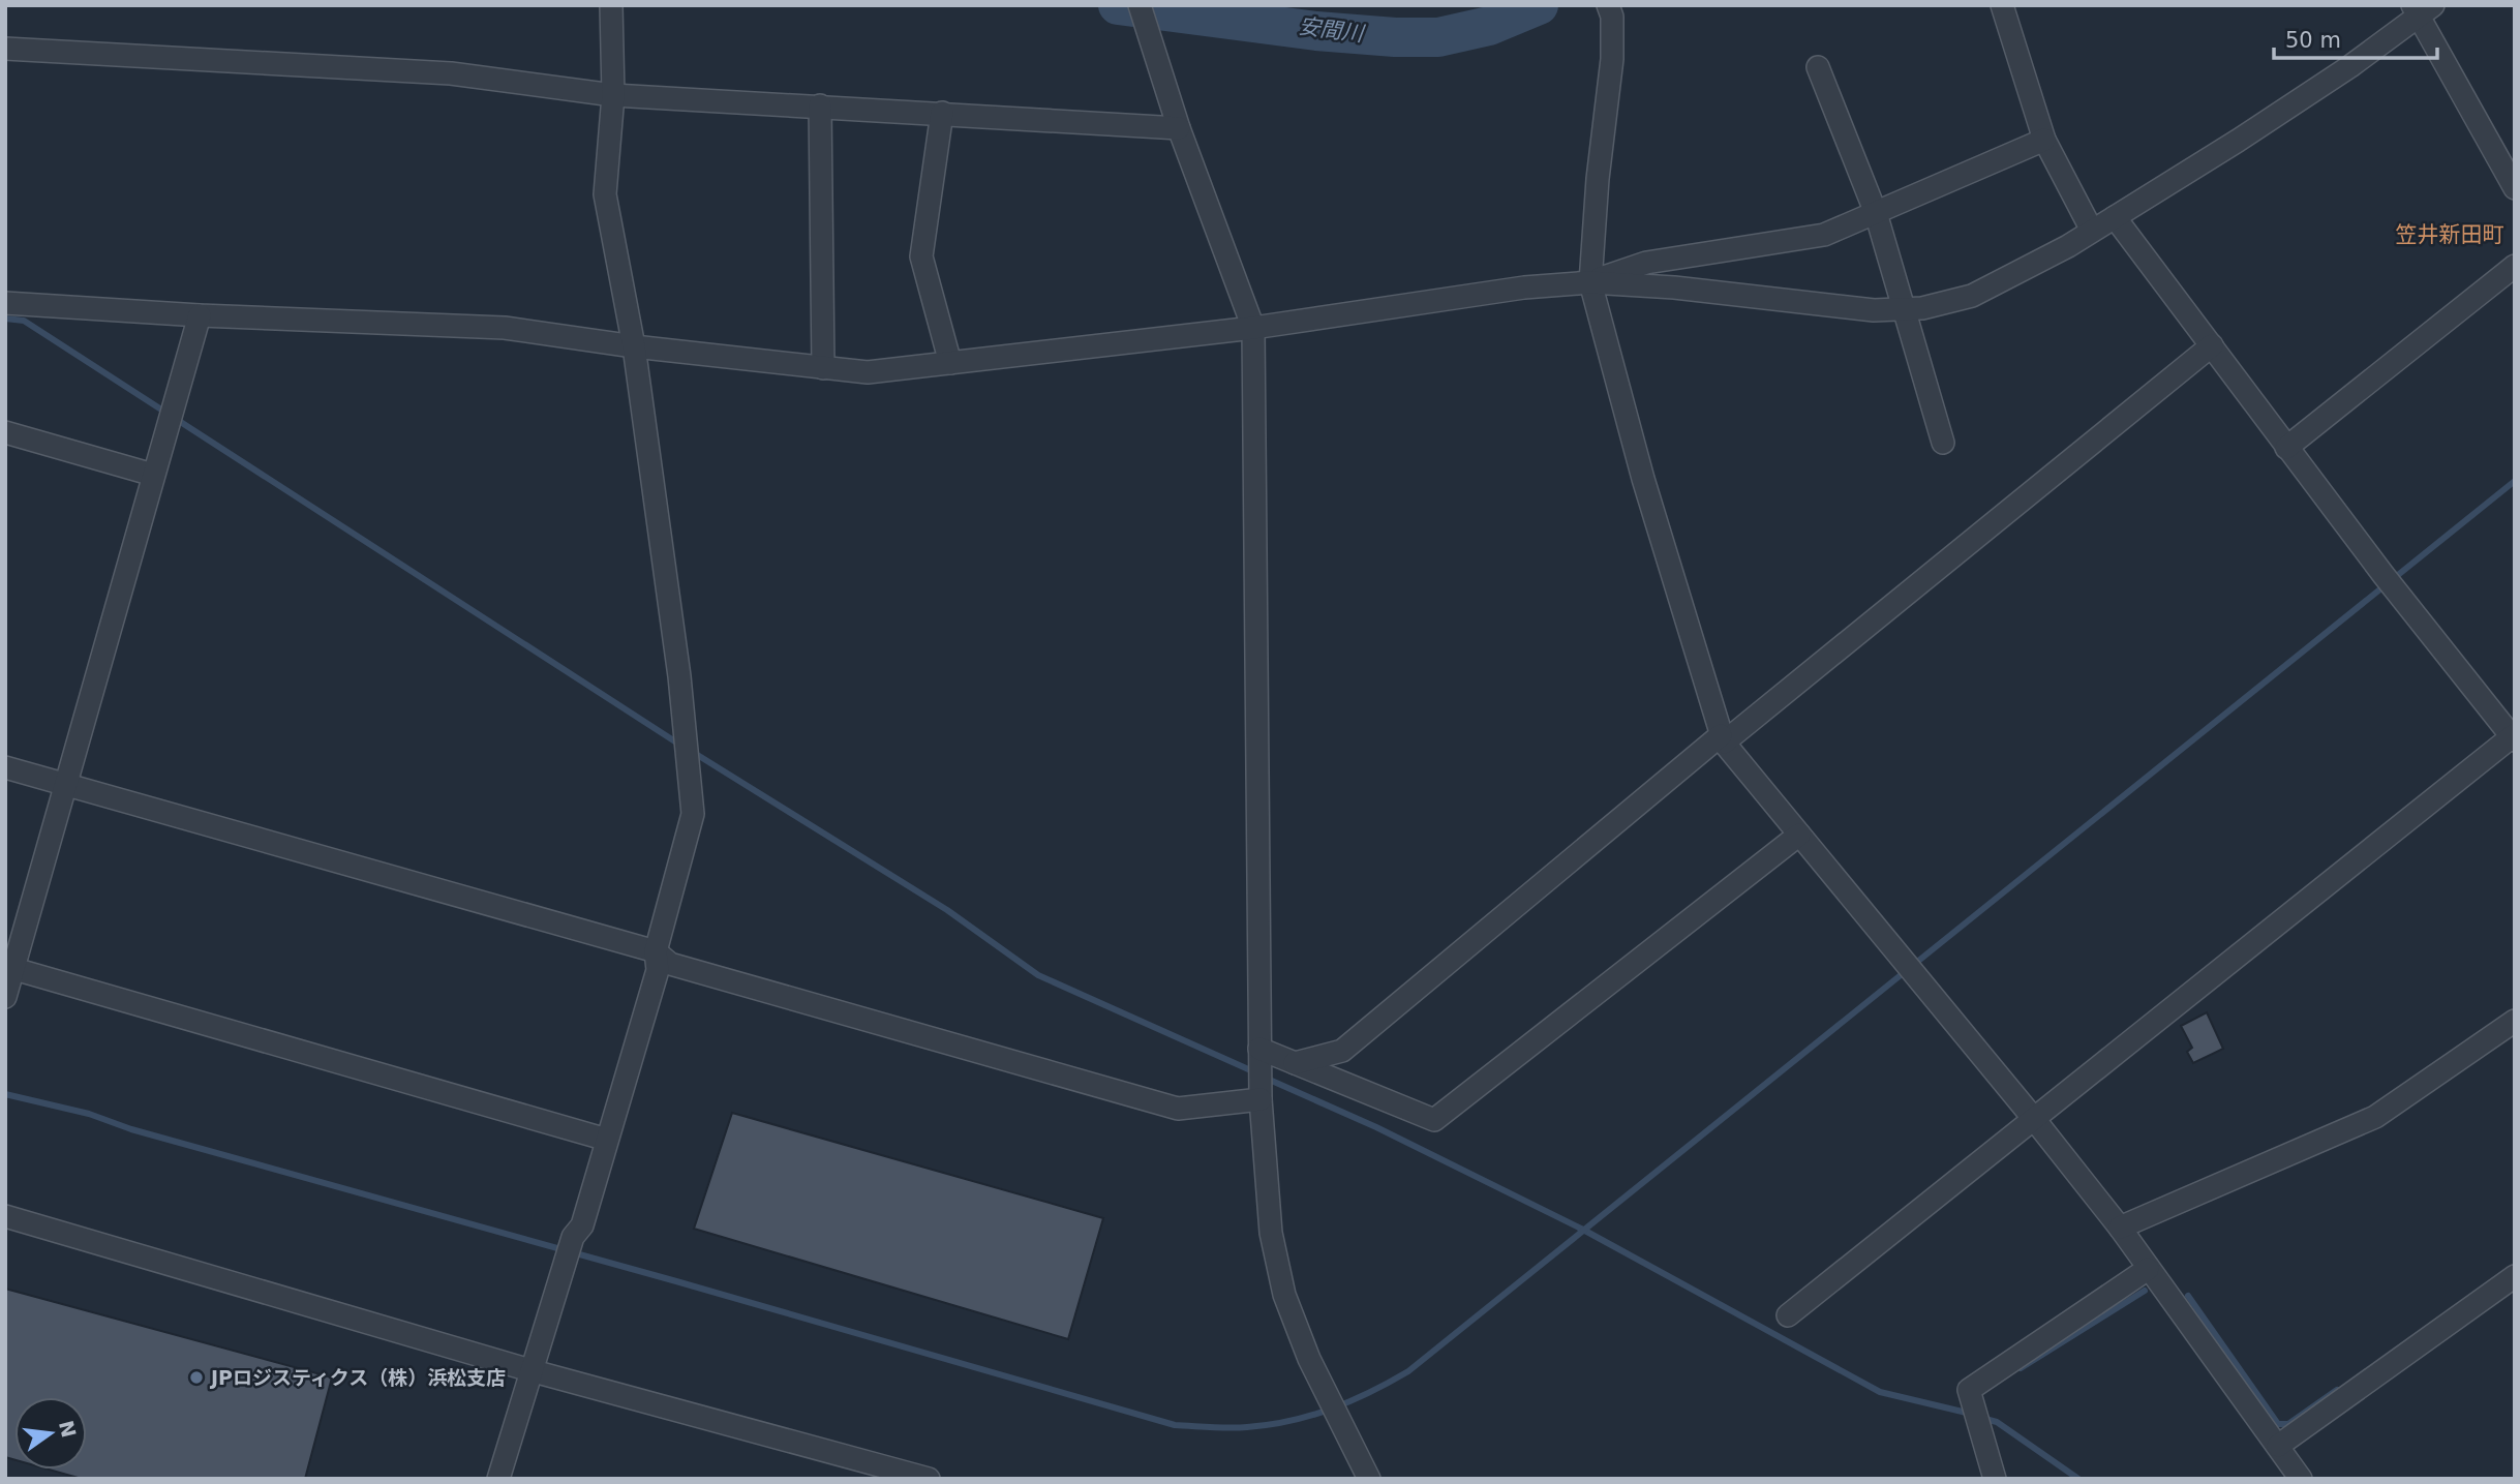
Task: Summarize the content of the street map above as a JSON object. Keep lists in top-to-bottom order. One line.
{"districts":["笠井新田町"],"water":["安間川"],"places":["JPロジスティクス（株）浜松支店"],"scale_bar":"50 m","north":"right"}
